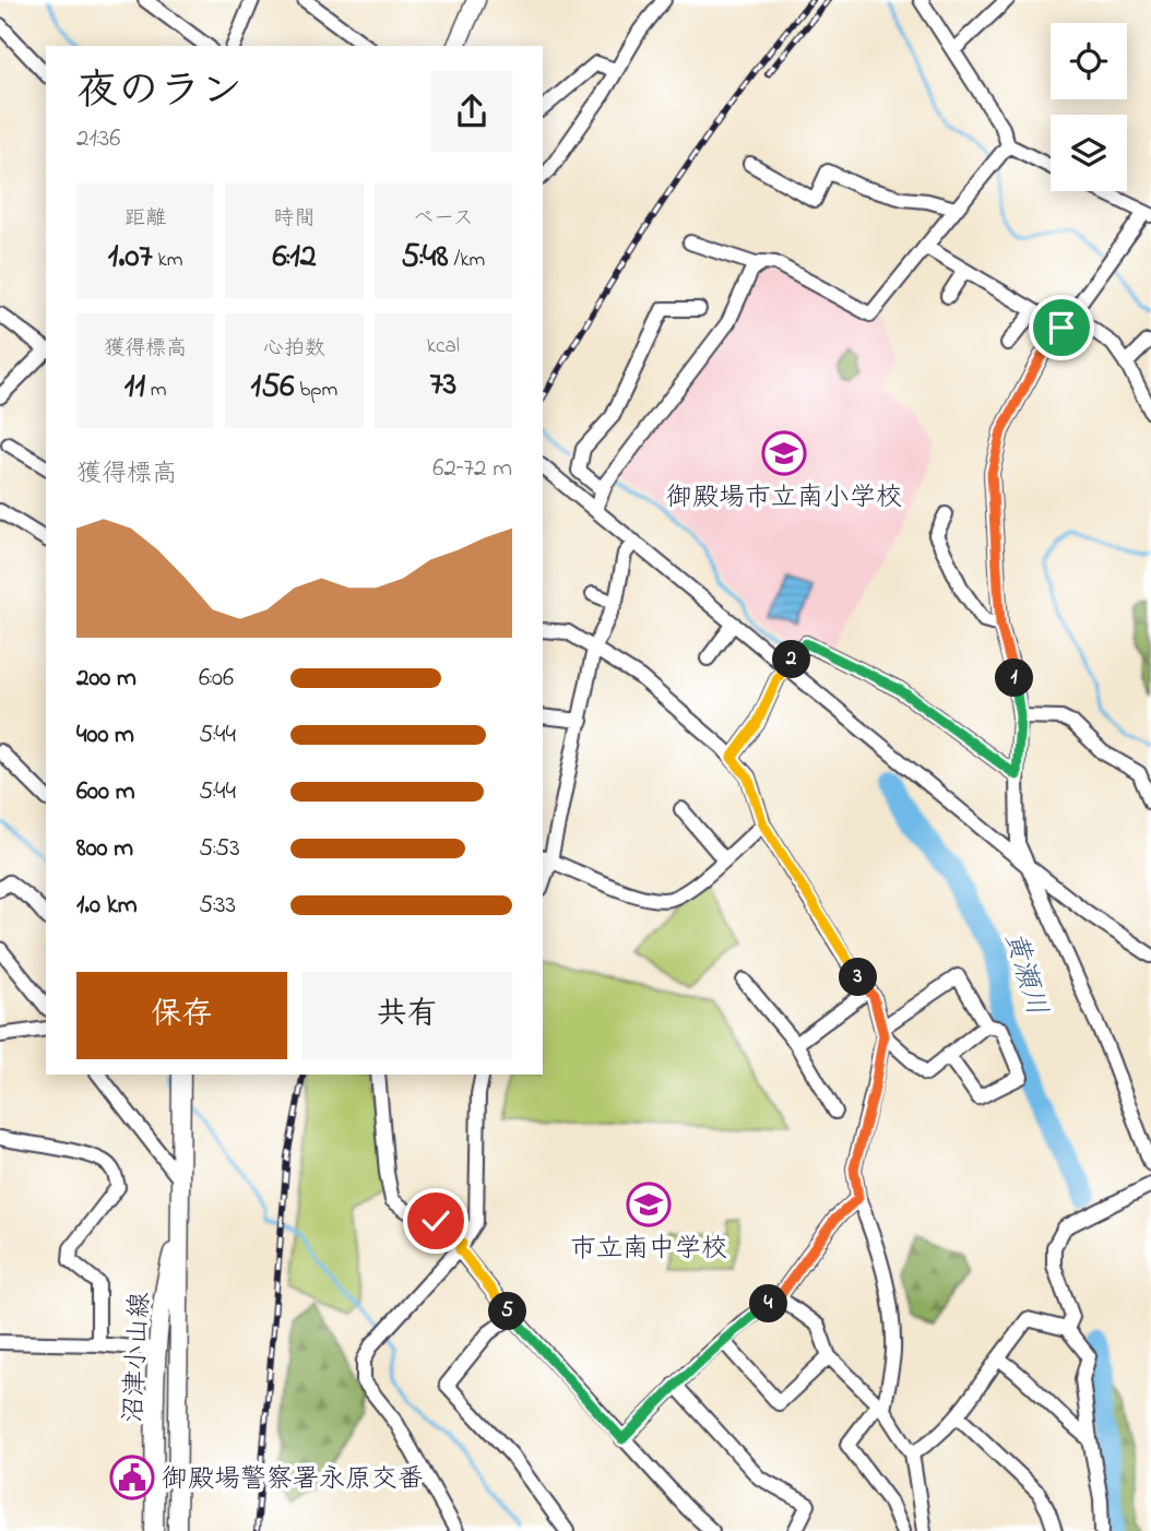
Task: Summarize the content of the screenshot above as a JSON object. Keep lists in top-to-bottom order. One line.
{"streets":{"main road":["沼津小山線"]},"water":["黄瀬川"],"places":{"school or university":["御殿場市立南小学校","市立南中学校"],"public building":["御殿場警察署永原交番"]},"page":{"heading":["夜のラン","21:36"],"stats":[["距離","1.07 km"],["時間","6:12"],["ペース","5:48 /km"],["獲得標高","11 m"],["心拍数","156 bpm"],["kcal","73"]],"chart":["獲得標高","62–72 m"],"pins":["2","1","3","4","5"],"list":[{"name":"200 m","note":"6:06"},{"name":"400 m","note":"5:44"},{"name":"600 m","note":"5:44"},{"name":"800 m","note":"5:53"},{"name":"1.0 km","note":"5:33"}],"buttons":["保存","共有"]}}
